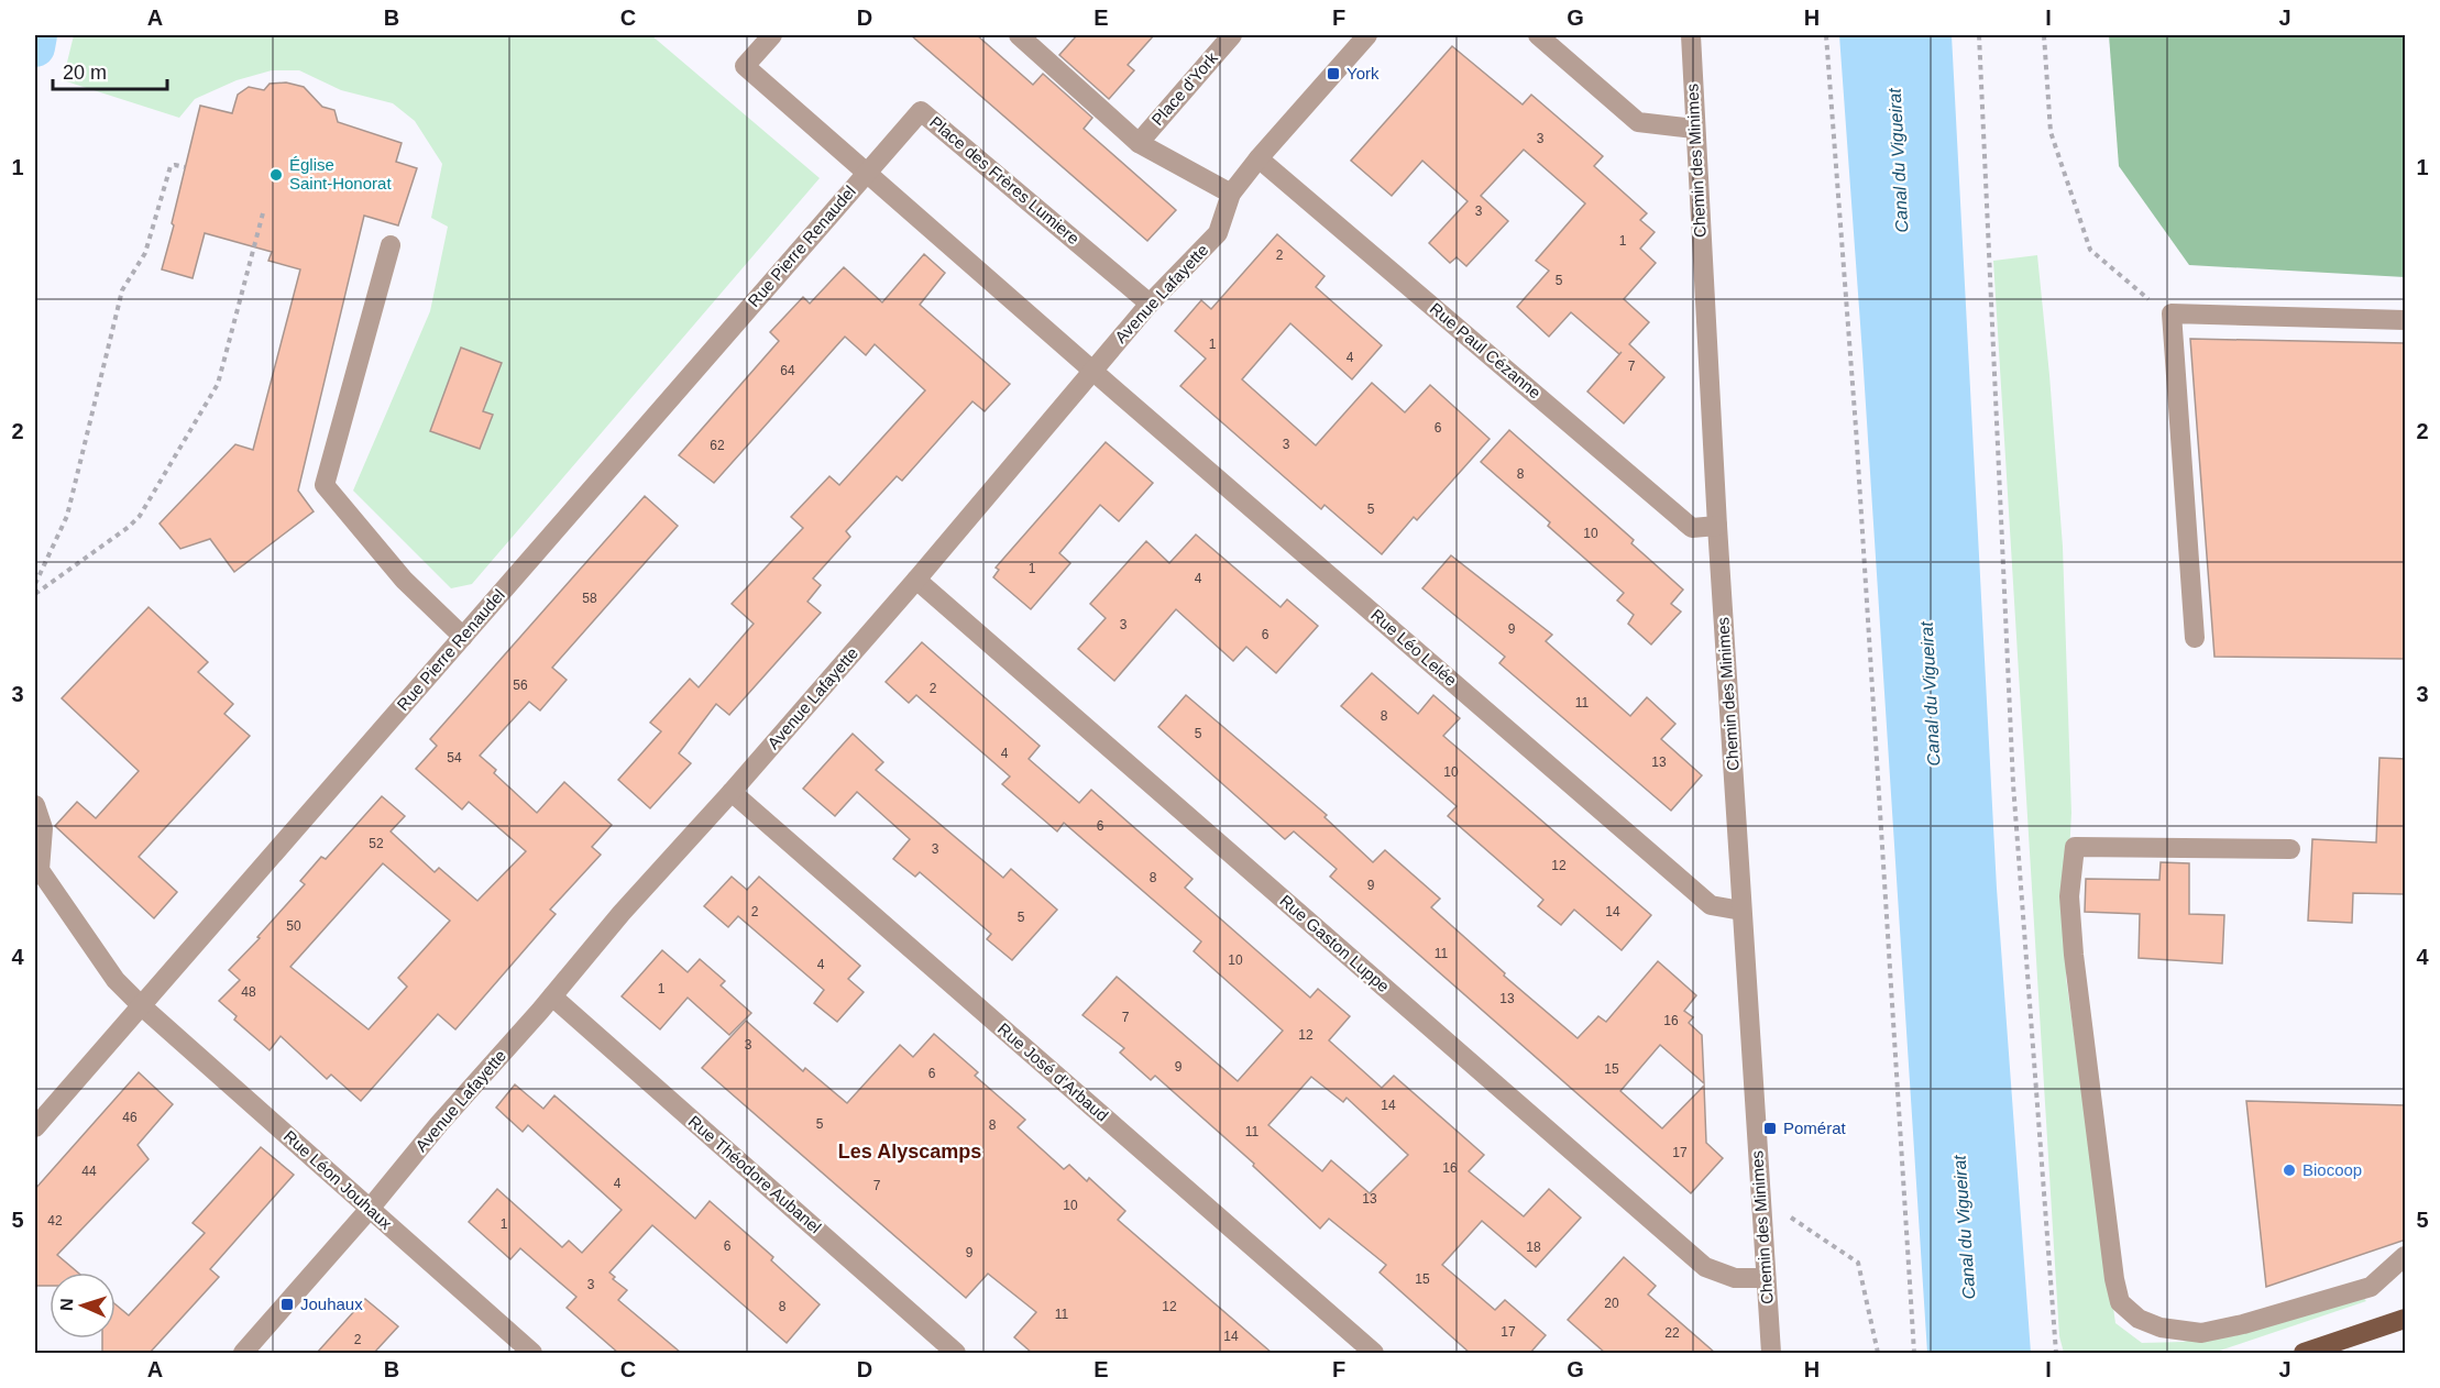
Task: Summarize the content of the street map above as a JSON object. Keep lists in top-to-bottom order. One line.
{"streets":{"street":["Place d'York","Chemin des Minimes","Place des Frères Lumiere","Rue Pierre Renaudel","Avenue Lafayette","Rue Paul Cézanne","Rue Léo Lelée","Rue Gaston Luppe","Rue José d'Arbaud","Rue Théodore Aubanel","Rue Léon Jouhaux"]},"crossings":[["Chemin des Minimes","Rue Paul Cézanne"],["Chemin des Minimes","Rue Léo Lelée"],["Chemin des Minimes","Rue Gaston Luppe"],["Place des Frères Lumiere","Rue Pierre Renaudel"],["Place des Frères Lumiere","Avenue Lafayette"],["Place des Frères Lumiere","Rue Léo Lelée"],["Rue Pierre Renaudel","Rue Léo Lelée"],["Rue Pierre Renaudel","Rue Léon Jouhaux"],["Avenue Lafayette","Rue Paul Cézanne"],["Avenue Lafayette","Rue Léo Lelée"],["Avenue Lafayette","Rue Gaston Luppe"],["Avenue Lafayette","Rue José d'Arbaud"],["Avenue Lafayette","Rue Théodore Aubanel"],["Avenue Lafayette","Rue Léon Jouhaux"]],"districts":["Les Alyscamps"],"water":["Canal du Vigueirat"],"places":{"transit":["York","Pomérat","Jouhaux"],"other":["Église Saint-Honorat","Biocoop"]},"house_numbers":["3","3","1","2","5","1","4","7","64","6","3","62","8","5","10","1","4","58","3","9","6","56","2","11","8","5","4","54","13","10","6","52","3","12","8","9","2","14","5","50","11","10","4","1","48","13","7","16","12","3","9","15","6","14","46","5","8","11","17","16","44","4","7","13","10","42","1","6","18","9","15","3","20","8","12","11","17","22","14","2"],"scale_bar":"20 m","north":"left","grid":{"columns":["A","B","C","D","E","F","G","H","I","J"],"rows":["1","2","3","4","5"]}}
